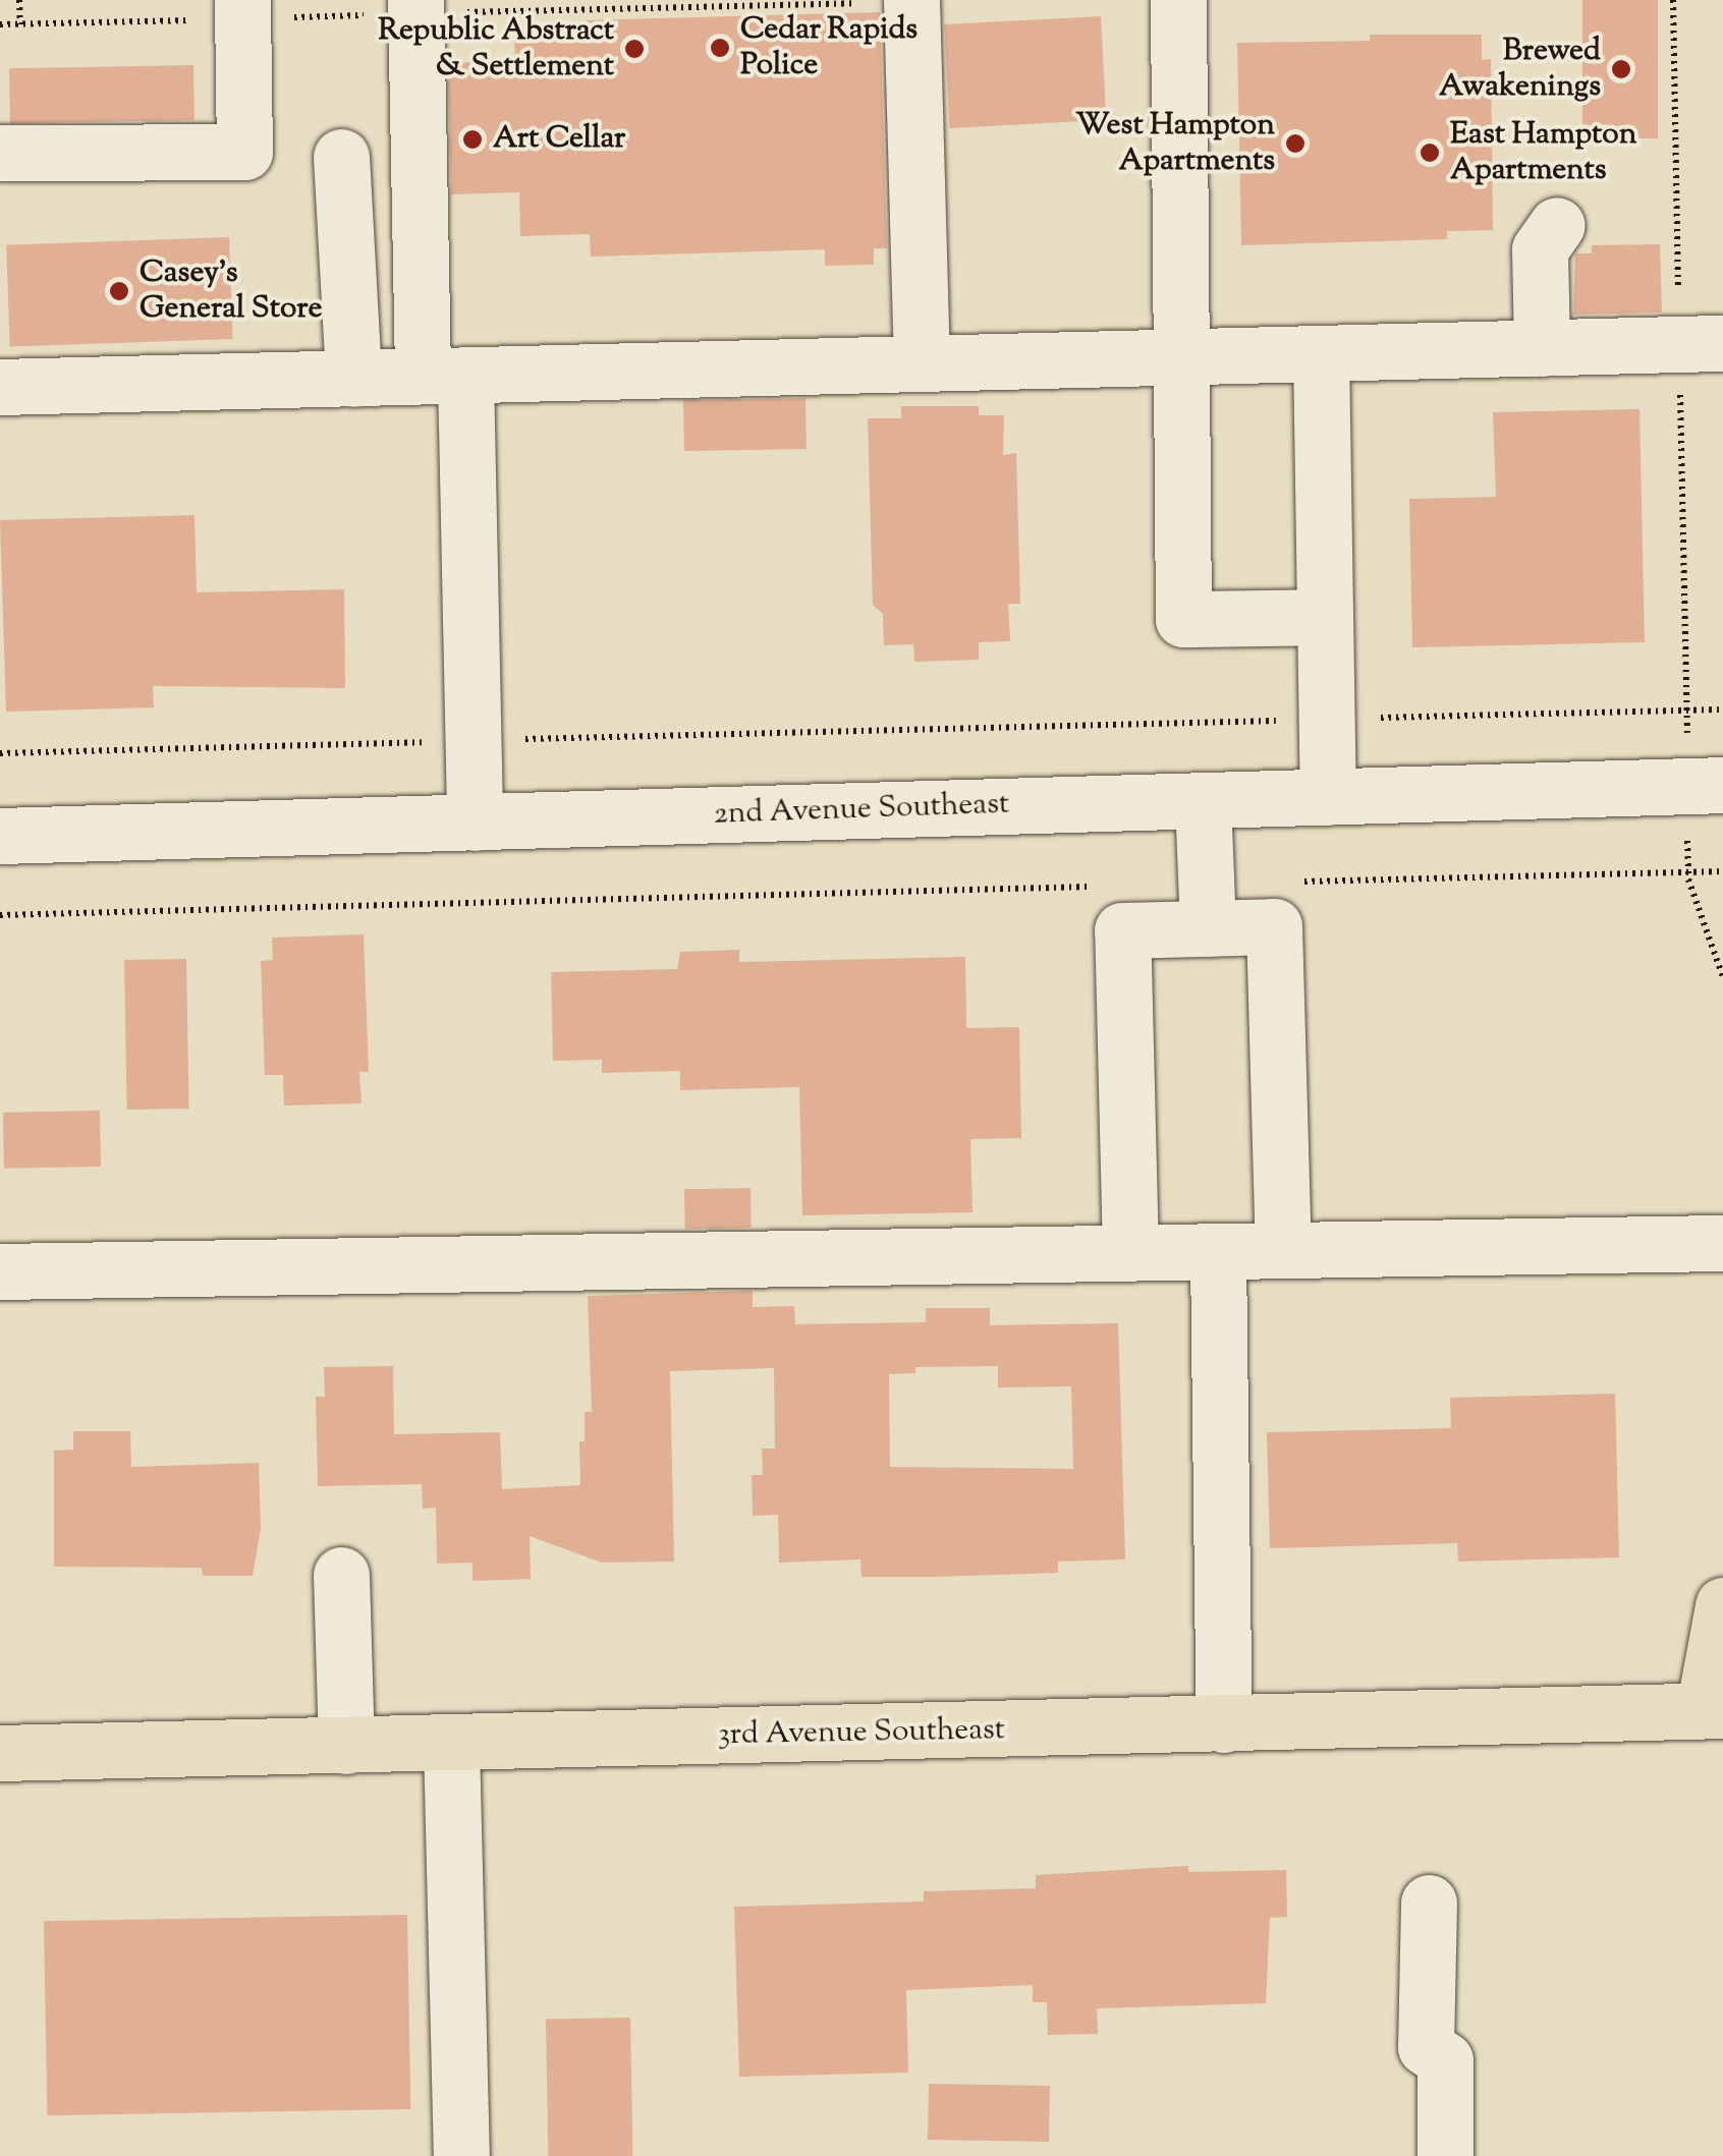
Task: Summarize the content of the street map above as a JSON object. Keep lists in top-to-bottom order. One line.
{"streets":{"main road":["3rd Avenue Southeast"],"street":["2nd Avenue Southeast"]},"places":["Cedar Rapids Police","Republic Abstract & Settlement","Brewed Awakenings","Art Cellar","West Hampton Apartments","East Hampton Apartments","Casey's General Store"]}
